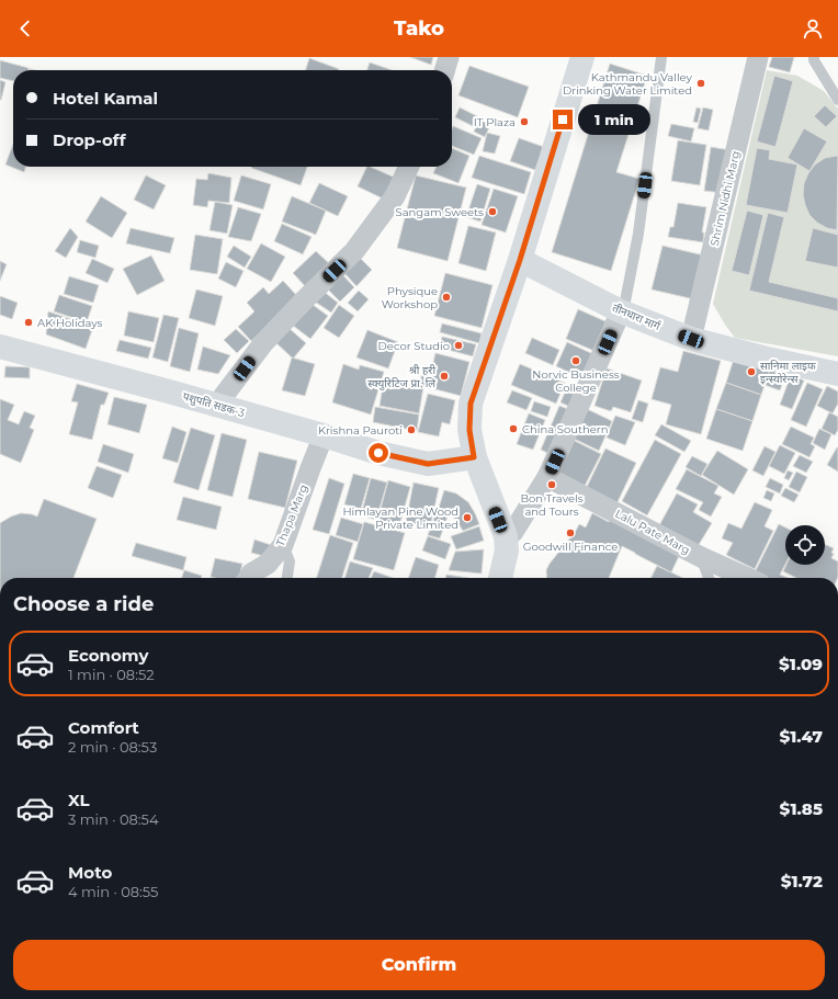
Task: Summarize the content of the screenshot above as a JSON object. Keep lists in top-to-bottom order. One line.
{"streets":{"main road":["तीनधारा मार्ग","पशुपति सडक-3"],"street":["Shrim Nidhi Marg","Thapa Marg","Lalu Pate Marg"]},"crossings":[["Shrim Nidhi Marg","तीनधारा मार्ग"],["पशुपति सडक-3","Thapa Marg"]],"places":["Kathmandu Valley Drinking Water Limited","IT Plaza","Sangam Sweets","Physique Workshop","AK Holidays","Decor Studio","Norvic Business College","सानिमा लाइफ इन्स्योरेन्स","श्री हरी स्क्युरिटिज प्रा. लि","China Southern","Krishna Pauroti","Bon Travels and Tours","Himlayan Pine Wood Private Limited","Goodwill Finance"],"page":{"header":"Tako","banner":["Hotel Kamal","Drop-off"],"bubble":"1 min","heading":"Choose a ride","list":[{"name":"Economy","note":"1 min · 08:52","value":"$1.09"},{"name":"Comfort","note":"2 min · 08:53","value":"$1.47"},{"name":"XL","note":"3 min · 08:54","value":"$1.85"},{"name":"Moto","note":"4 min · 08:55","value":"$1.72"}],"buttons":"Confirm"}}
